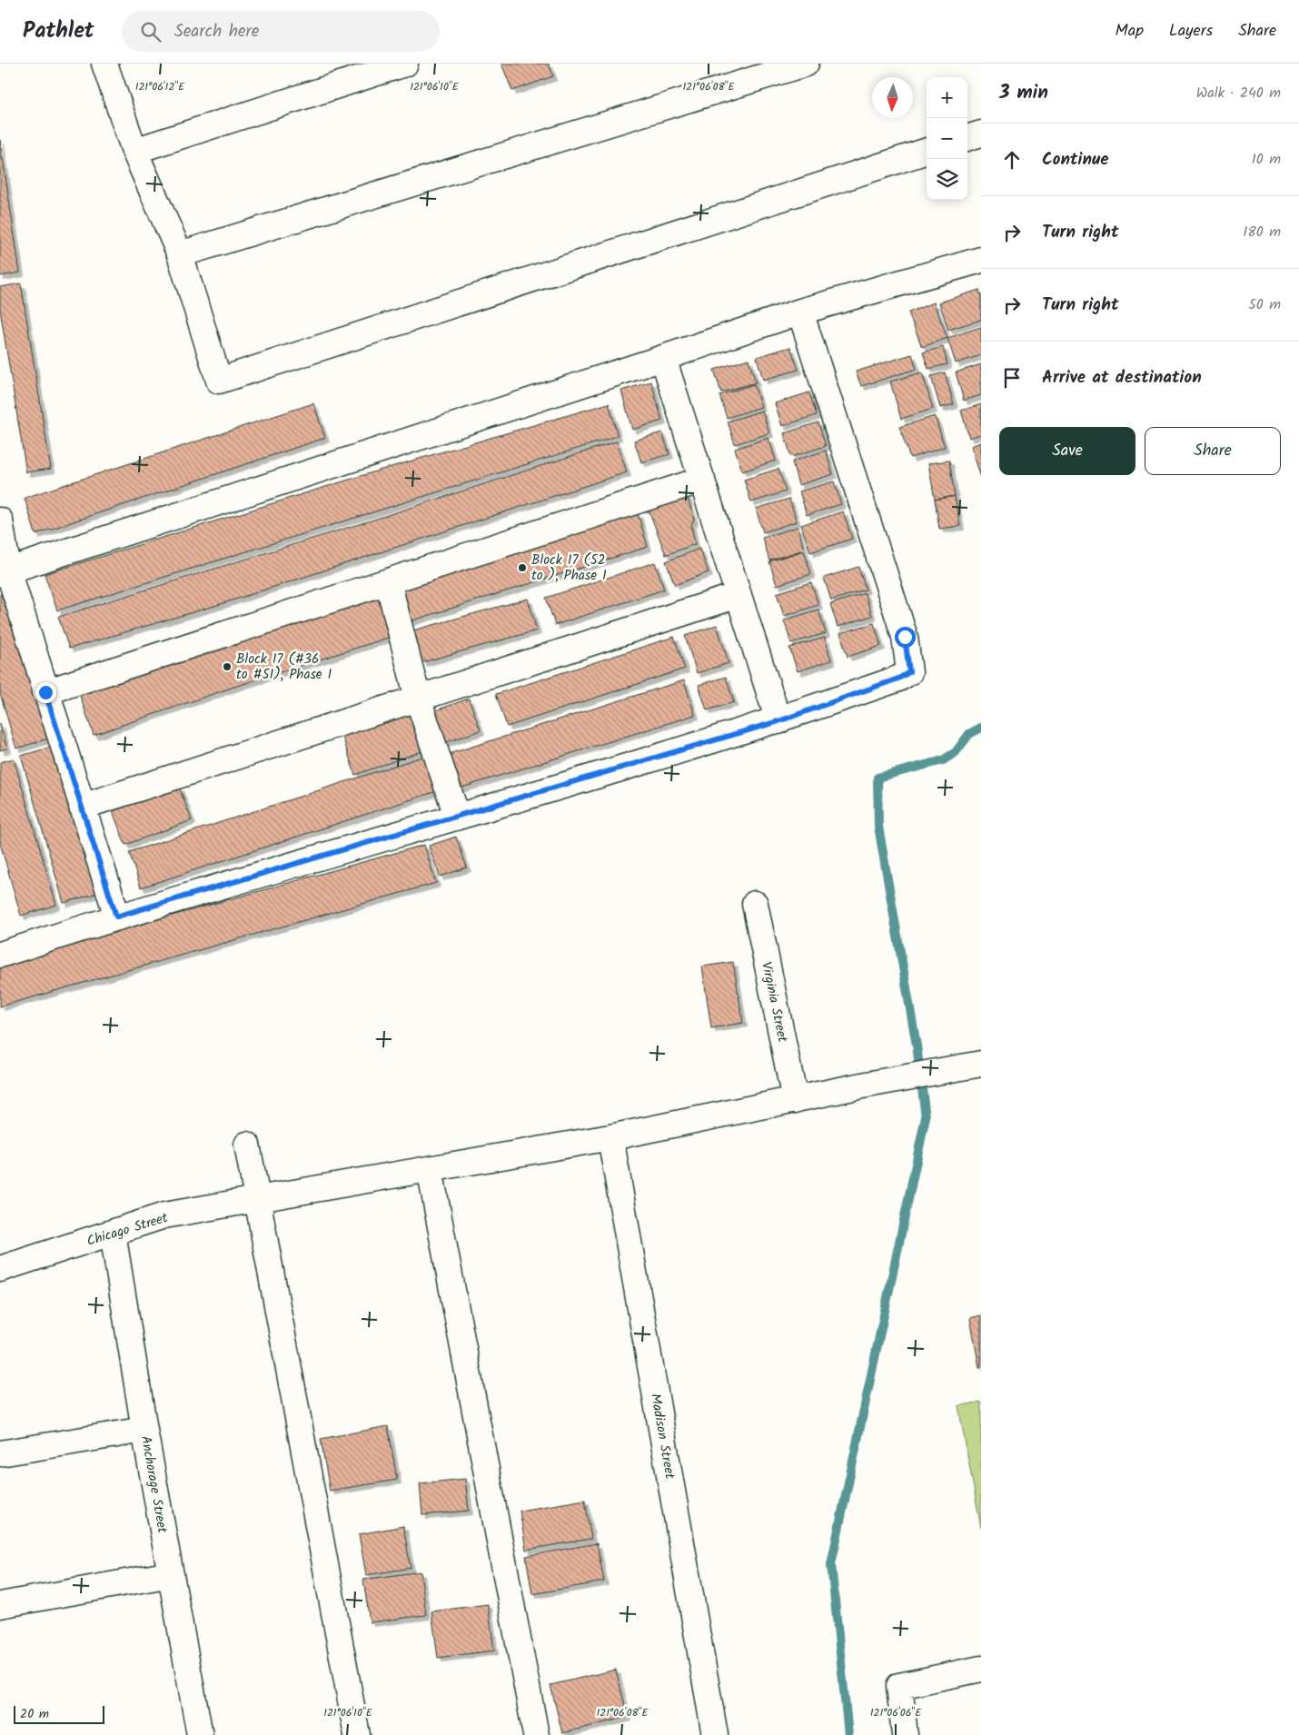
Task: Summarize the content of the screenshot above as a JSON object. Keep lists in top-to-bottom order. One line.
{"streets":{"street":["Virginia Street","Chicago Street","Madison Street","Anchorage Street"]},"crossings":[["Virginia Street","Chicago Street"],["Chicago Street","Madison Street"],["Chicago Street","Anchorage Street"]],"places":["Block 17 (52 to ), Phase 1","Block 17 (#36 to #51), Phase 1"],"scale_bar":"20 m","north":"bottom","page":{"header":"Pathlet","search":"Search here","nav":["Map","Layers","Share"],"heading":["3 min","Walk · 240 m"],"map_buttons":["+","−"],"list":[["Continue","10 m"],["Turn right","180 m"],["Turn right","50 m"],"Arrive at destination"],"buttons":["Save","Share"],"scale":"20 m"},"coordinates":["121°06'12\"E","121°06'10\"E","121°06'08\"E","121°06'06\"E"]}
